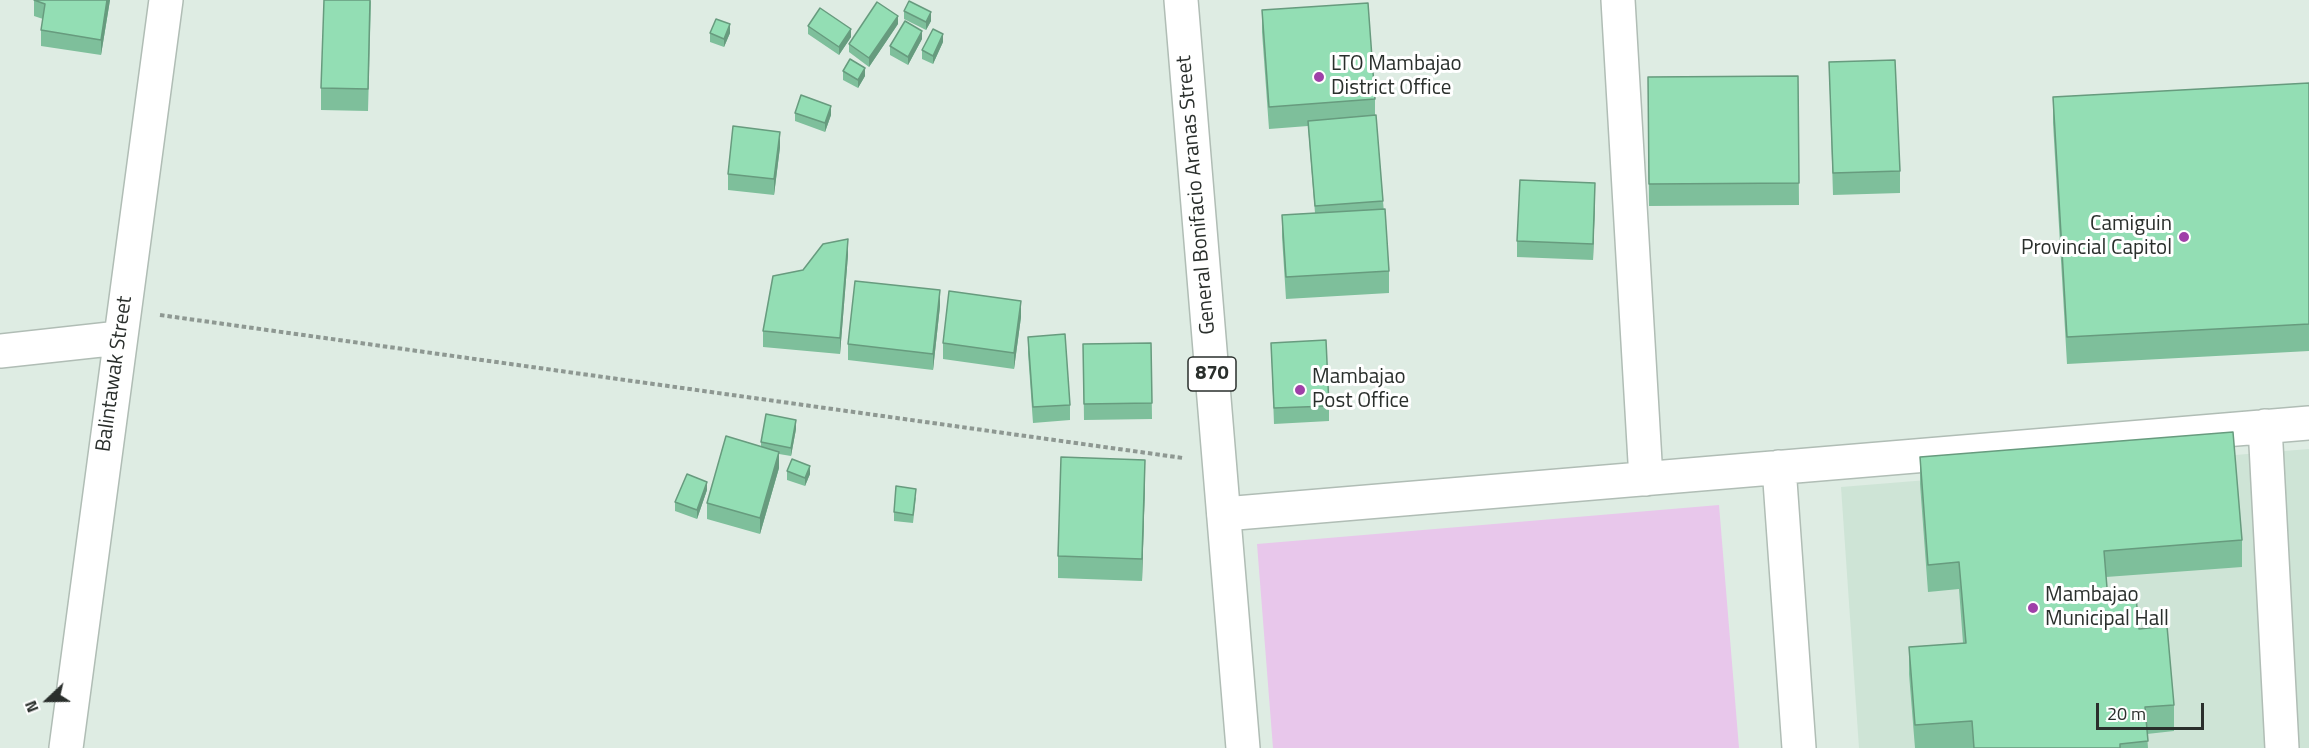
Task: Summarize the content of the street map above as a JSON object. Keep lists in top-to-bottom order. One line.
{"streets":{"street":["General Bonifacio Aranas Street","Balintawak Street","870"]},"places":["LTO Mambajao District Office","Camiguin Provincial Capitol","Mambajao Post Office","Mambajao Municipal Hall"],"scale_bar":"20 m","north":"left"}
